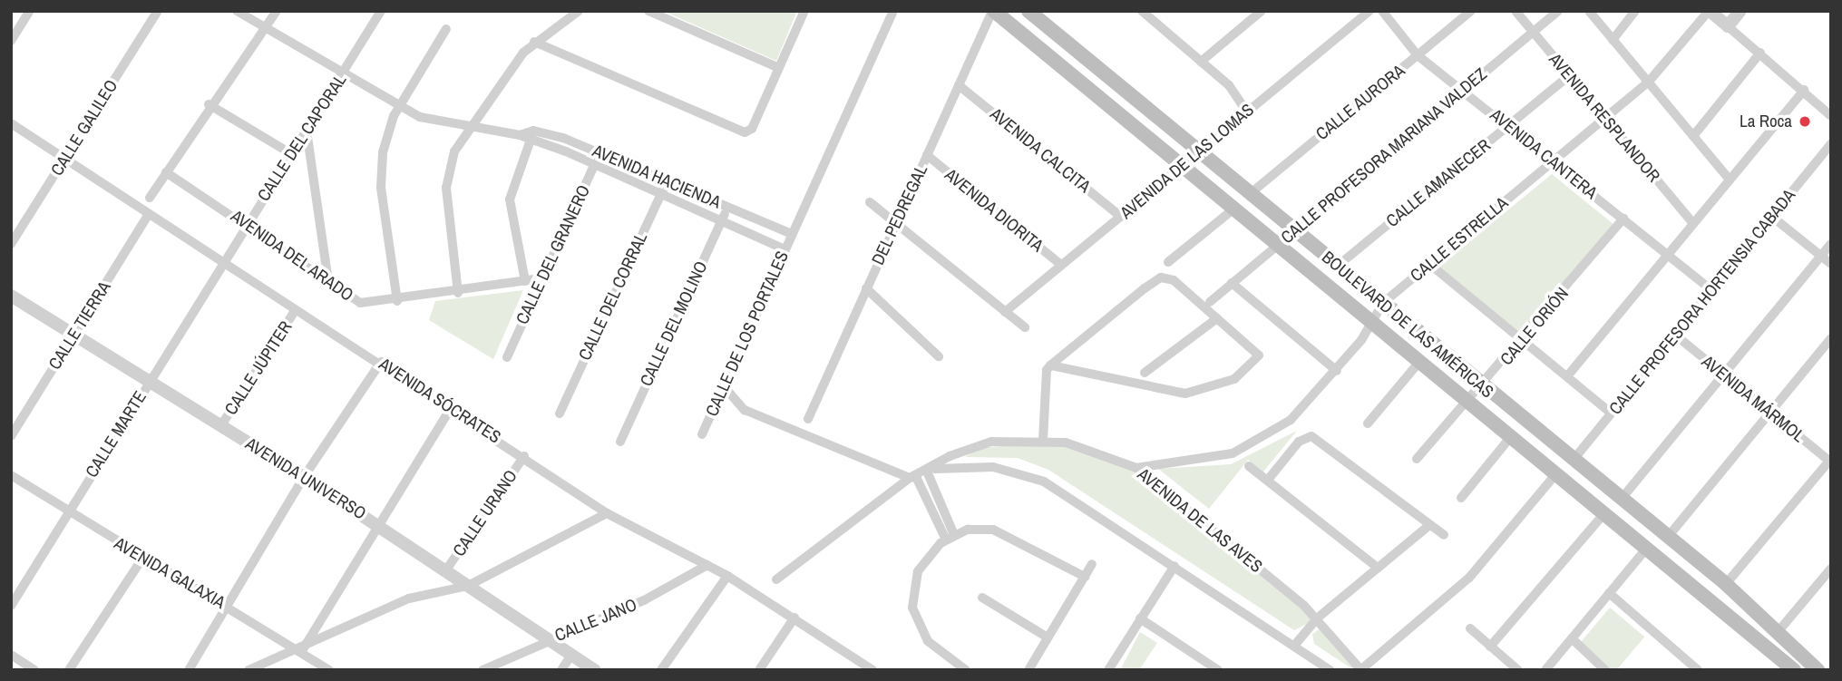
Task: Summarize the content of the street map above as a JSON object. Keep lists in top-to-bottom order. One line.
{"streets":{"main road":["BOULEVARD DE LAS AMÉRICAS"],"street":["CALLE AURORA","AVENIDA RESPLANDOR","CALLE GALILEO","CALLE DEL CAPORAL","AVENIDA CALCITA","AVENIDA CANTERA","CALLE PROFESORA MARIANA VALDEZ","AVENIDA DE LAS LOMAS","AVENIDA HACIENDA","CALLE AMANECER","AVENIDA DIORITA","DEL PEDREGAL","CALLE ESTRELLA","CALLE DEL GRANERO","AVENIDA DEL ARADO","CALLE DEL CORRAL","CALLE PROFESORA HORTENSIA CABADA","CALLE DEL MOLINO","CALLE TIERRA","CALLE ORIÓN","CALLE DE LOS PORTALES","CALLE JÚPITER","AVENIDA MÁRMOL","AVENIDA SÓCRATES","CALLE MARTE","AVENIDA UNIVERSO","CALLE URANO","AVENIDA DE LAS AVES","AVENIDA GALAXIA","CALLE JANO"]},"crossings":[["CALLE AURORA","AVENIDA CANTERA"],["CALLE AURORA","BOULEVARD DE LAS AMÉRICAS"],["AVENIDA RESPLANDOR","CALLE PROFESORA MARIANA VALDEZ"],["AVENIDA RESPLANDOR","CALLE AMANECER"],["AVENIDA RESPLANDOR","CALLE ESTRELLA"],["CALLE GALILEO","AVENIDA SÓCRATES"],["CALLE DEL CAPORAL","AVENIDA HACIENDA"],["CALLE DEL CAPORAL","AVENIDA DEL ARADO"],["CALLE DEL CAPORAL","AVENIDA SÓCRATES"],["CALLE DEL CAPORAL","CALLE MARTE"],["AVENIDA CALCITA","AVENIDA DE LAS LOMAS"],["AVENIDA CALCITA","DEL PEDREGAL"],["AVENIDA CANTERA","CALLE PROFESORA MARIANA VALDEZ"],["AVENIDA CANTERA","CALLE AMANECER"],["AVENIDA CANTERA","CALLE ESTRELLA"],["AVENIDA CANTERA","CALLE PROFESORA HORTENSIA CABADA"],["AVENIDA CANTERA","CALLE ORIÓN"],["CALLE PROFESORA MARIANA VALDEZ","BOULEVARD DE LAS AMÉRICAS"],["AVENIDA DE LAS LOMAS","AVENIDA DIORITA"],["AVENIDA DE LAS LOMAS","BOULEVARD DE LAS AMÉRICAS"],["AVENIDA HACIENDA","CALLE DEL GRANERO"],["AVENIDA HACIENDA","CALLE DEL CORRAL"],["AVENIDA HACIENDA","CALLE DEL MOLINO"],["AVENIDA HACIENDA","CALLE DE LOS PORTALES"],["CALLE AMANECER","BOULEVARD DE LAS AMÉRICAS"],["AVENIDA DIORITA","DEL PEDREGAL"],["DEL PEDREGAL","BOULEVARD DE LAS AMÉRICAS"],["CALLE ESTRELLA","BOULEVARD DE LAS AMÉRICAS"],["CALLE ESTRELLA","AVENIDA DE LAS AVES"],["CALLE DEL GRANERO","AVENIDA DEL ARADO"],["CALLE PROFESORA HORTENSIA CABADA","BOULEVARD DE LAS AMÉRICAS"],["CALLE PROFESORA HORTENSIA CABADA","AVENIDA MÁRMOL"],["BOULEVARD DE LAS AMÉRICAS","CALLE ORIÓN"],["CALLE TIERRA","AVENIDA SÓCRATES"],["CALLE TIERRA","AVENIDA UNIVERSO"],["CALLE JÚPITER","AVENIDA SÓCRATES"],["CALLE JÚPITER","AVENIDA UNIVERSO"],["AVENIDA SÓCRATES","CALLE MARTE"],["AVENIDA SÓCRATES","CALLE URANO"],["AVENIDA SÓCRATES","CALLE JANO"],["CALLE MARTE","AVENIDA UNIVERSO"],["CALLE MARTE","AVENIDA GALAXIA"],["AVENIDA UNIVERSO","CALLE URANO"],["AVENIDA UNIVERSO","CALLE JANO"]],"places":["La Roca"]}
